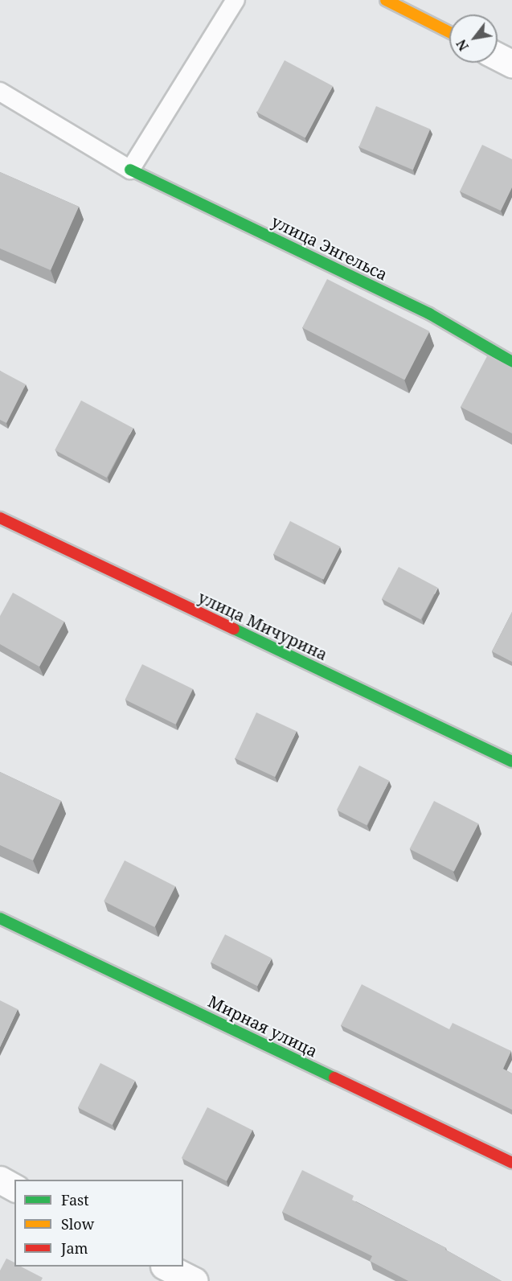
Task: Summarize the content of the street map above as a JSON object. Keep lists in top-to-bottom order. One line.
{"streets":{"street":["улица Энгельса","улица Мичурина","Мирная улица"]},"legend":["Fast","Slow","Jam"],"north":"bottom left"}
